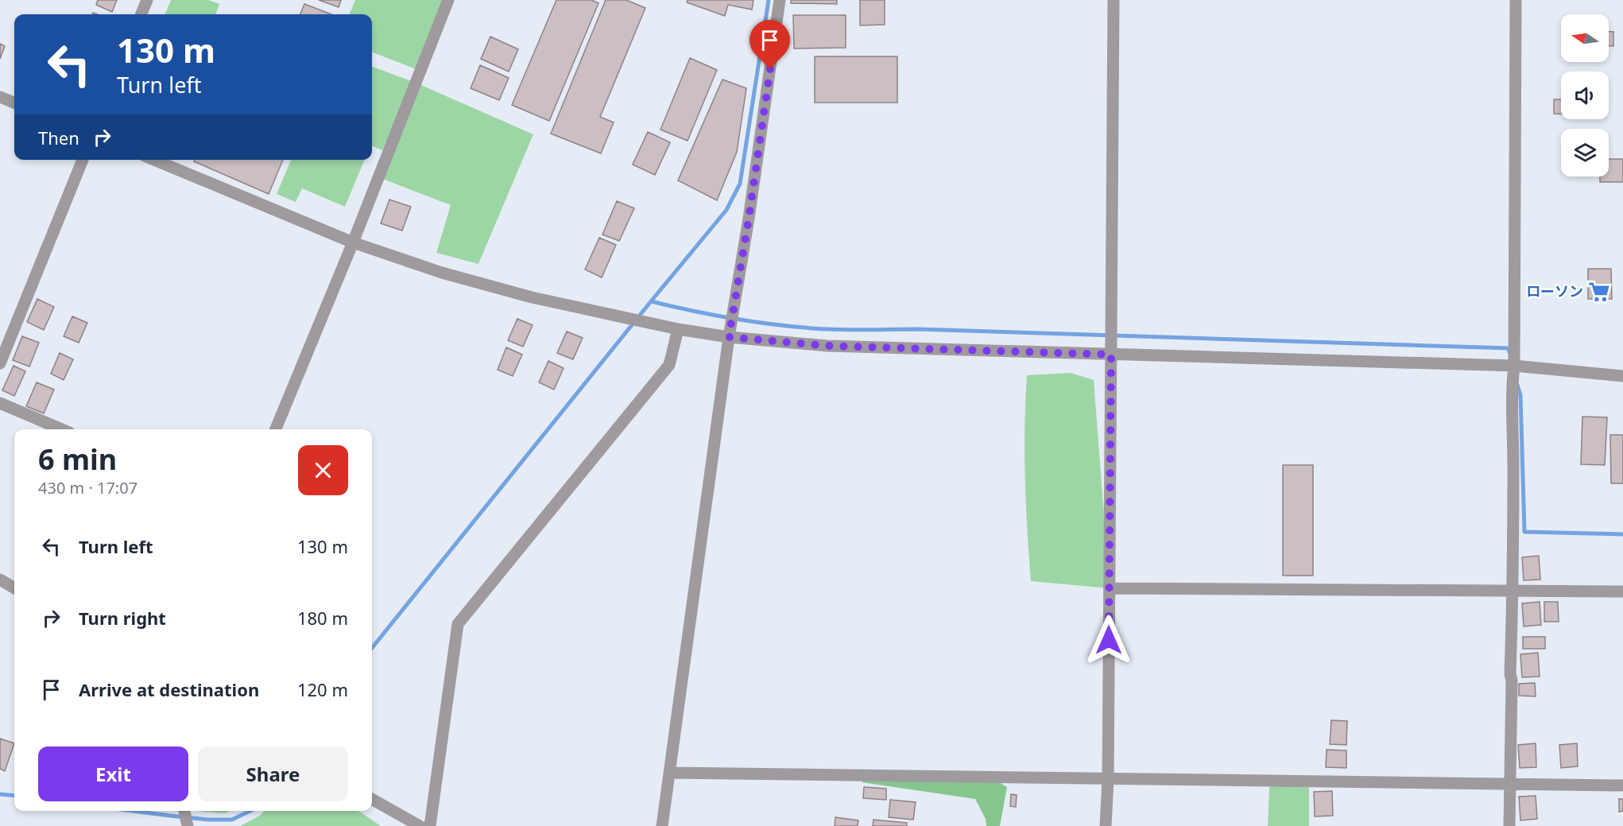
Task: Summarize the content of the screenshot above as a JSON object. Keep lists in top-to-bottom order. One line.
{"places":{"supermarket":["ローソン"]},"north":"left","page":{"turn":["130 m","Turn left"],"then":"Then","heading":["6 min","430 m · 17:07"],"list":[{"name":"Turn left","value":"130 m"},{"name":"Turn right","value":"180 m"},{"name":"Arrive at destination","value":"120 m"}],"buttons":["Exit","Share"]}}
